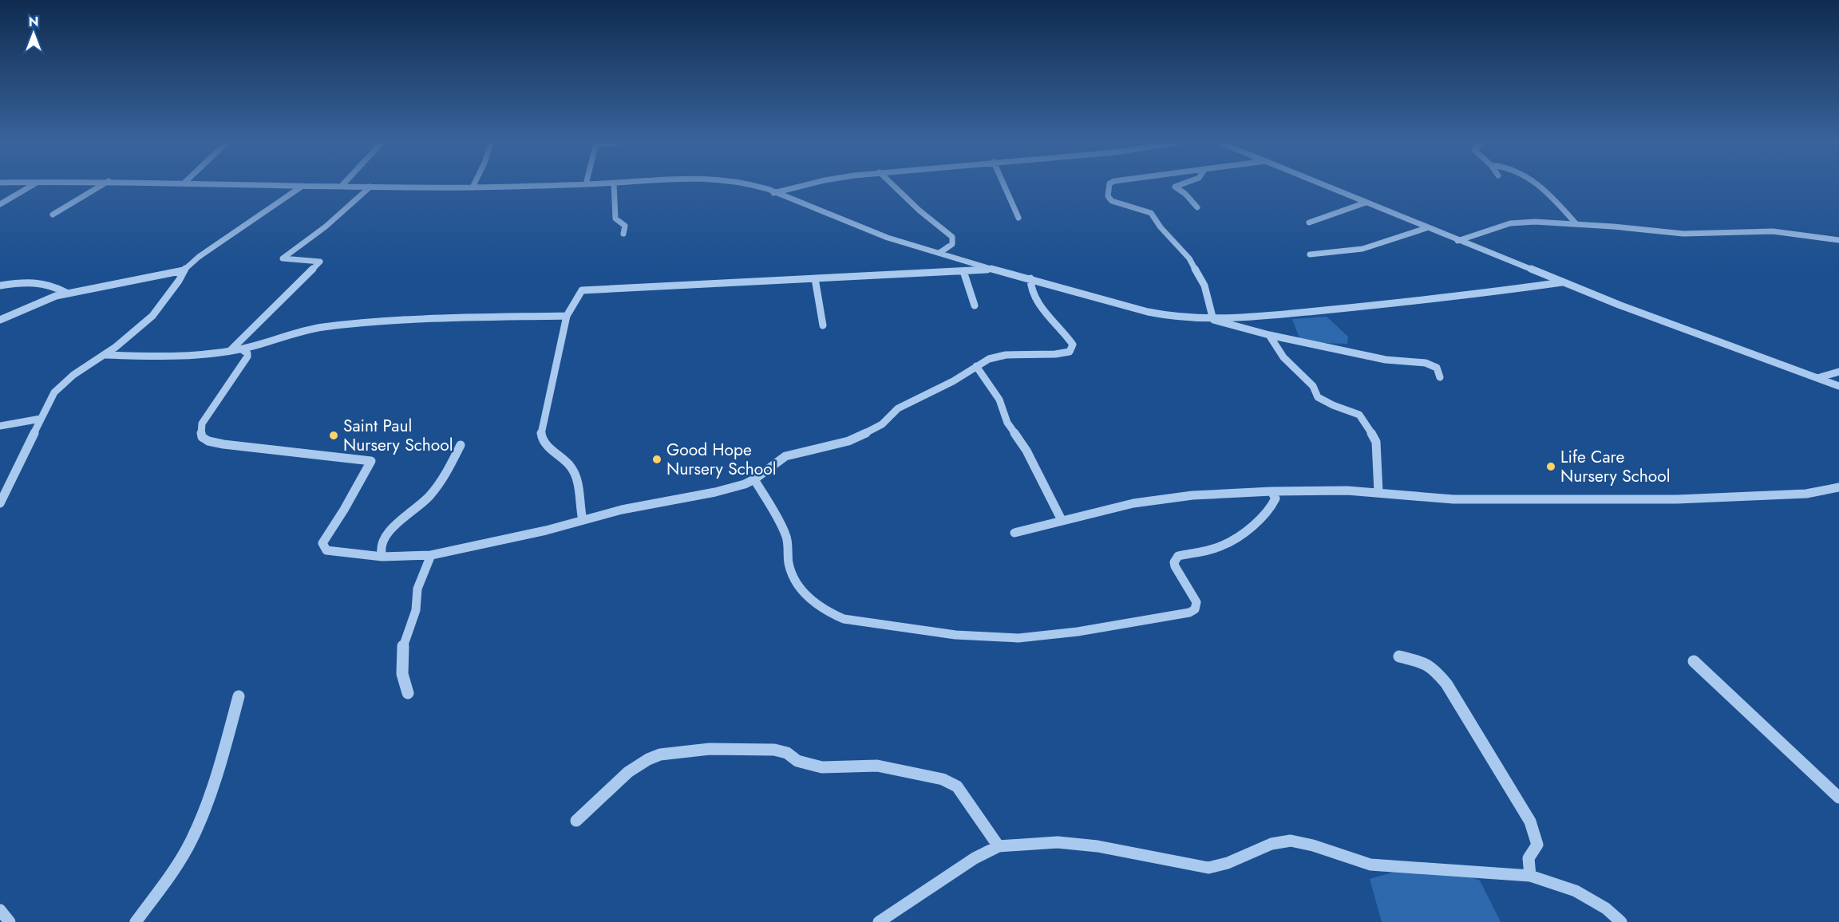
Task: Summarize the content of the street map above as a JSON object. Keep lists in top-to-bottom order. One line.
{"places":["Saint Paul Nursery School","Good Hope Nursery School","Life Care Nursery School"],"north":"top"}
